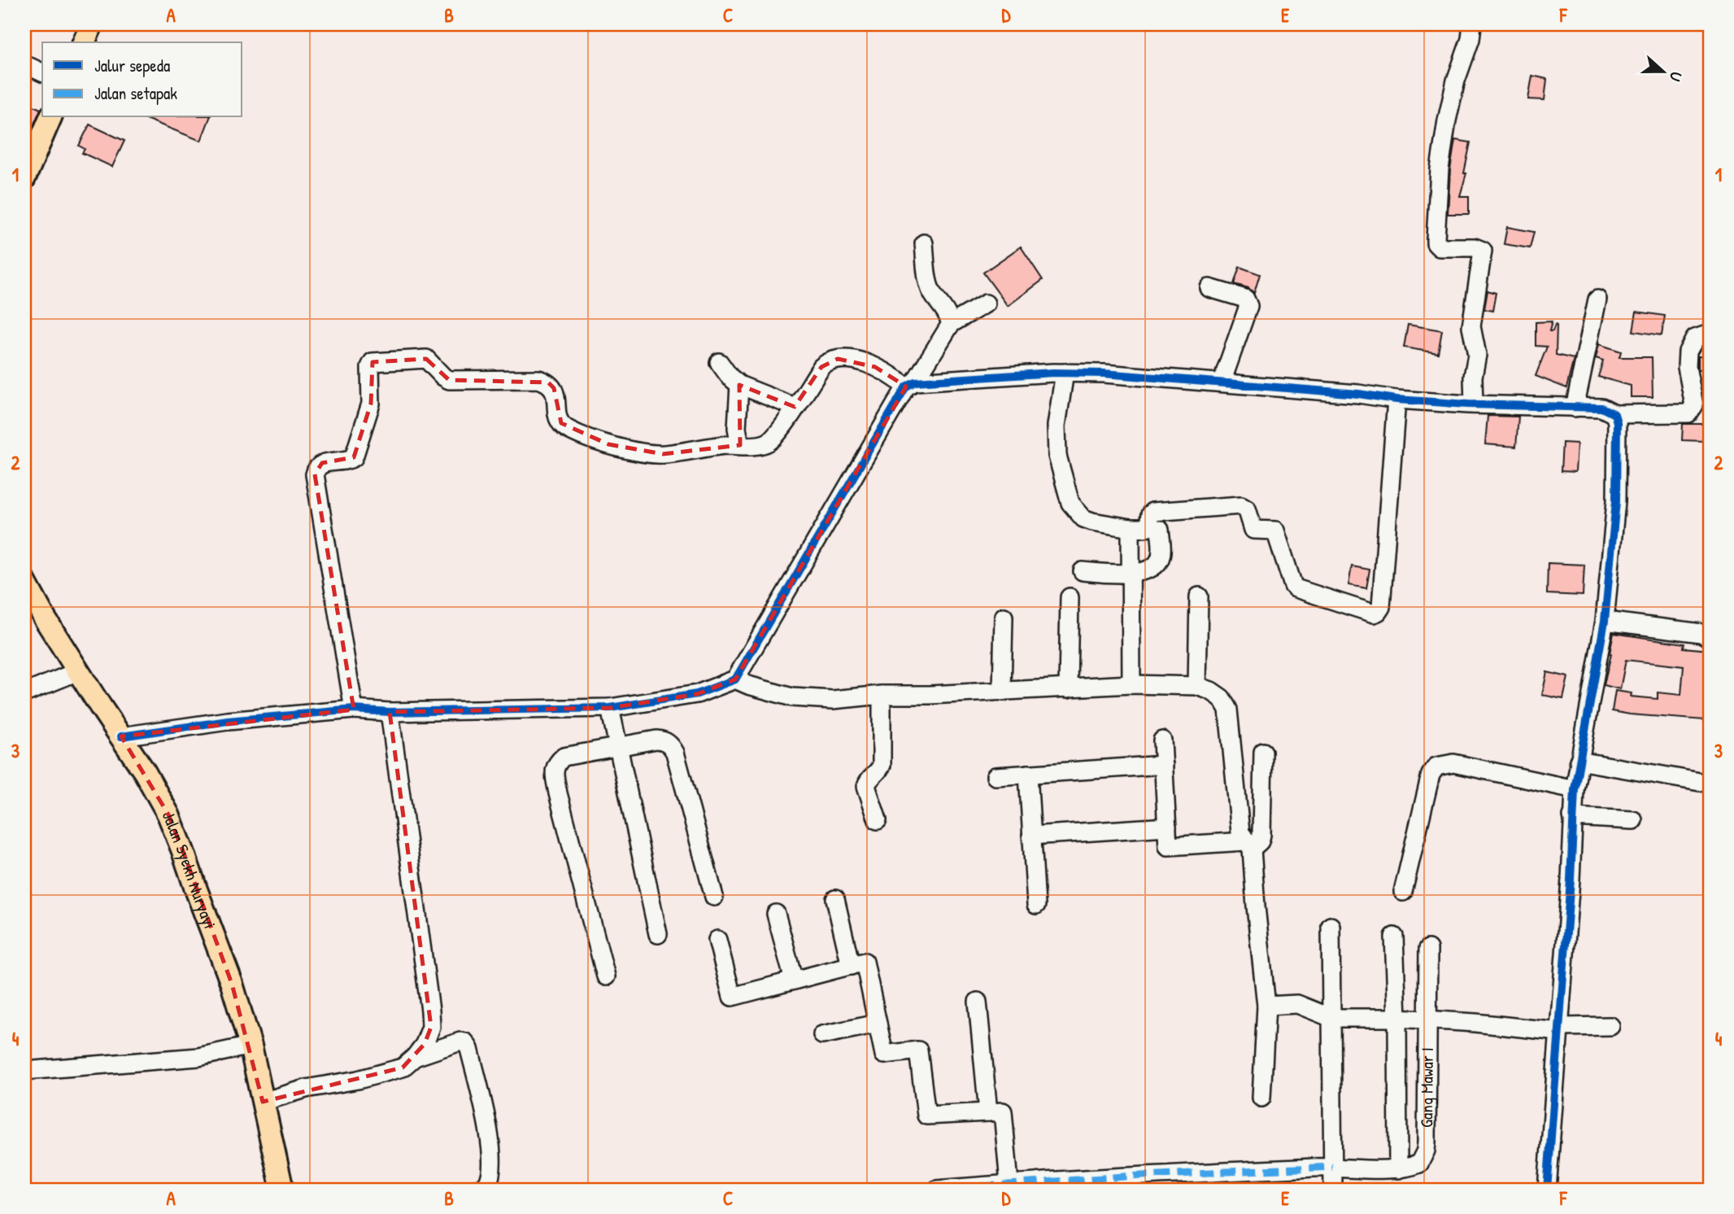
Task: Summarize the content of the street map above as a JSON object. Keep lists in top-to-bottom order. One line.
{"streets":{"main road":["Jalan Syekh Nuryayi"],"street":["Gang Mawar I"]},"legend":["Jalur sepeda","Jalan setapak"],"north":"right","grid":{"columns":["A","B","C","D","E","F"],"rows":["1","2","3","4"]}}
